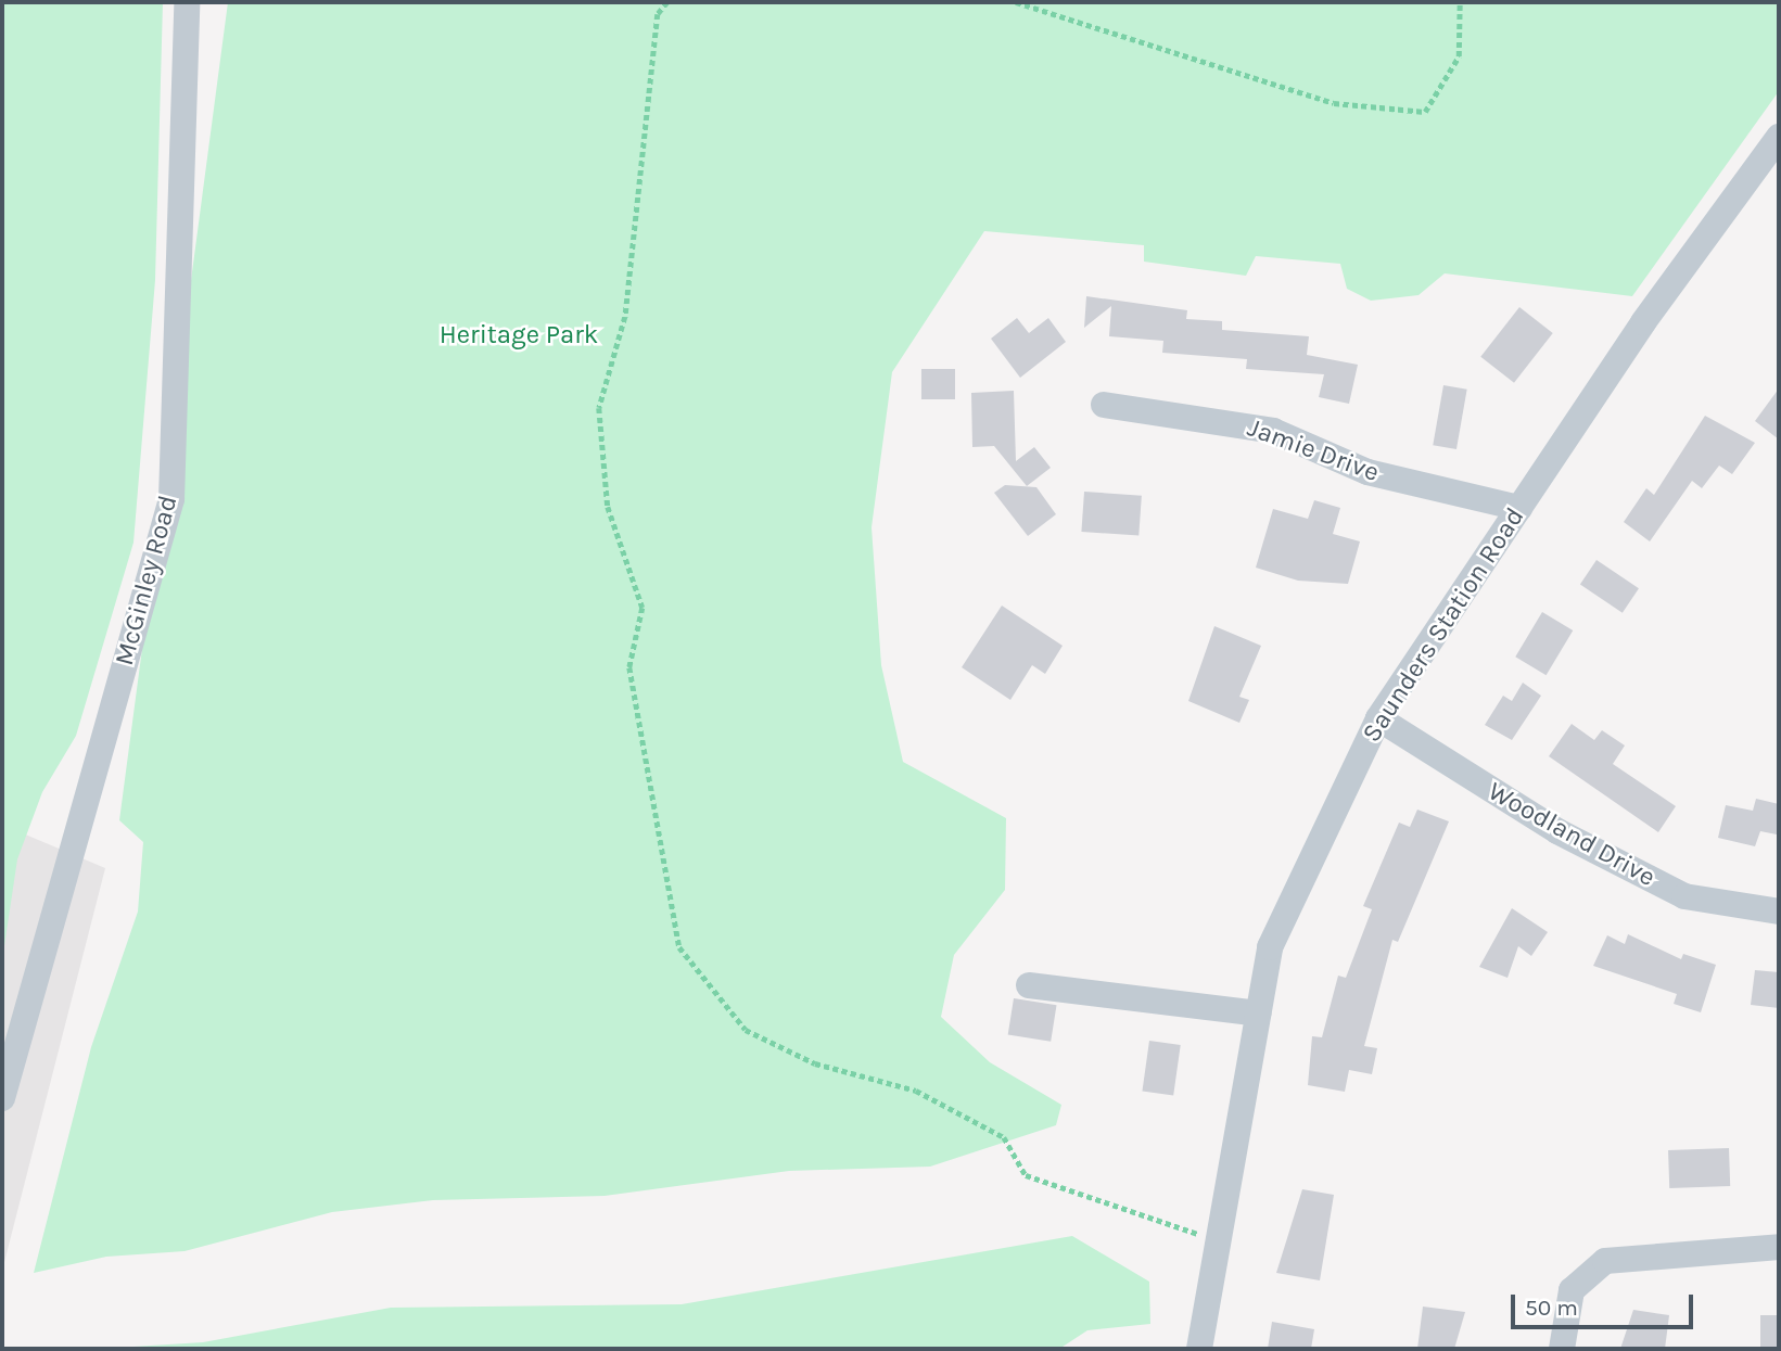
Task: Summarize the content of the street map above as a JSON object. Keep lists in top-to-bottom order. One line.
{"streets":{"street":["Jamie Drive","McGinley Road","Saunders Station Road","Woodland Drive"]},"crossings":[["Jamie Drive","Saunders Station Road"],["Saunders Station Road","Woodland Drive"]],"parks":["Heritage Park"],"scale_bar":"50 m"}
